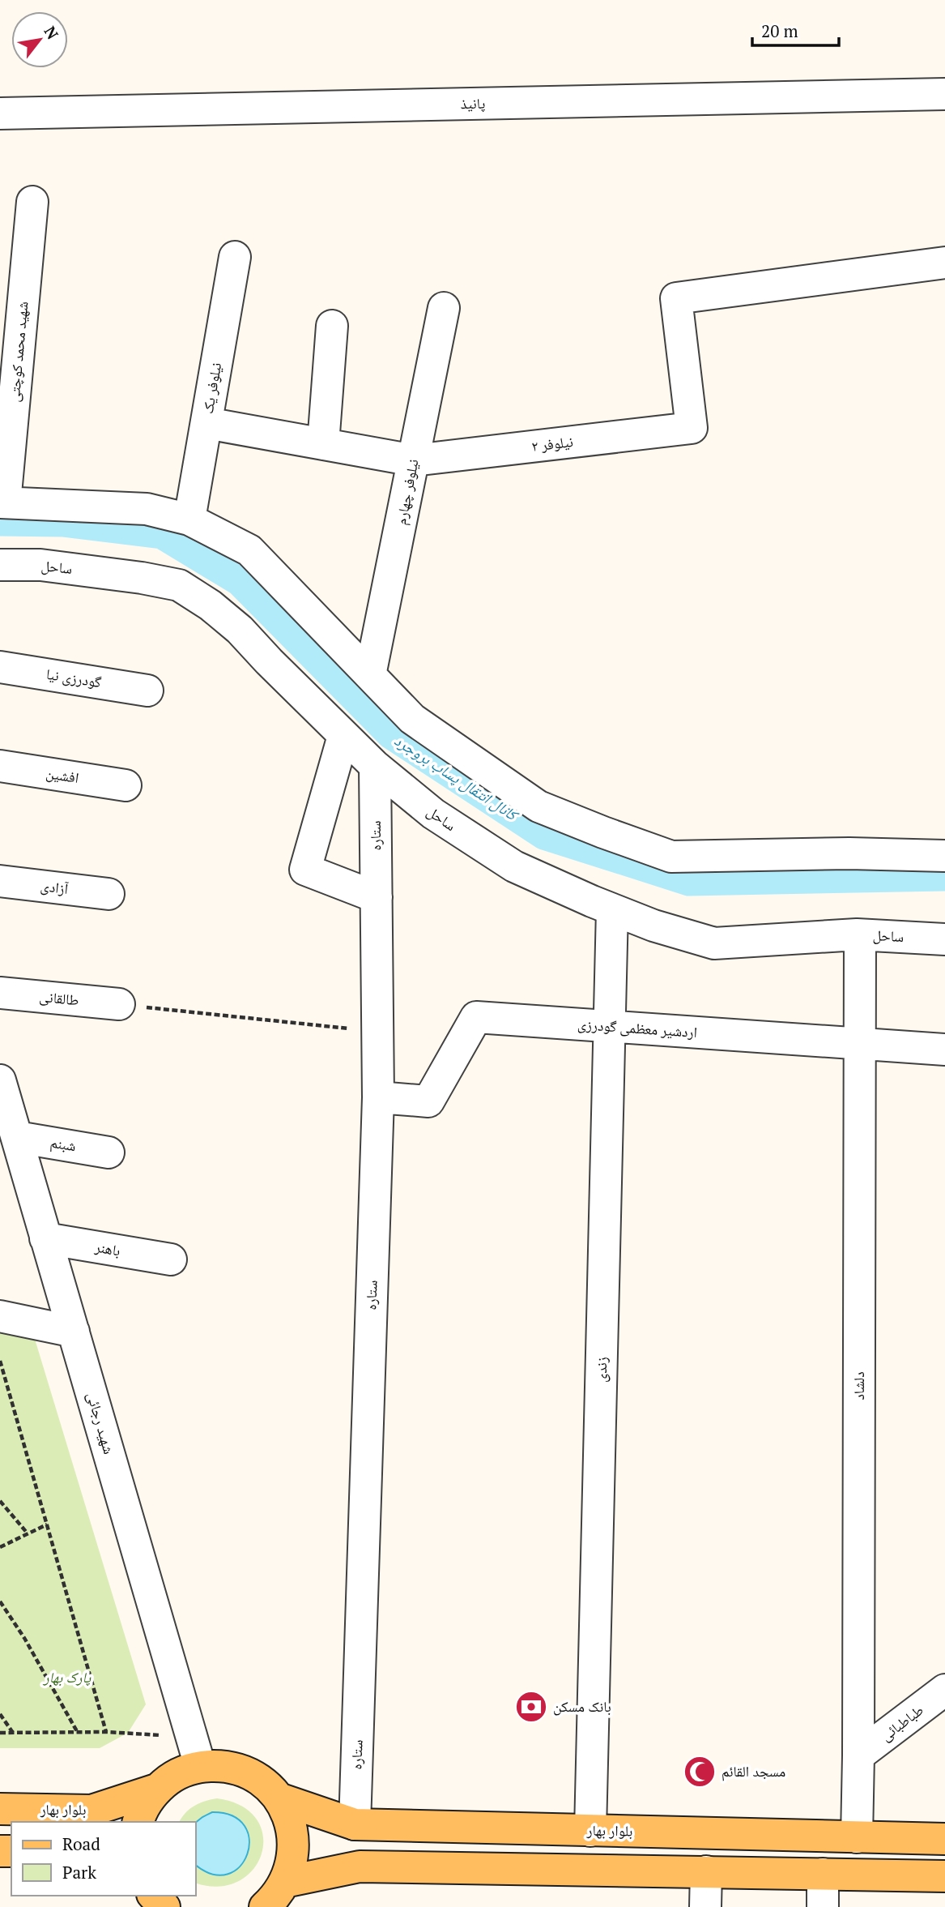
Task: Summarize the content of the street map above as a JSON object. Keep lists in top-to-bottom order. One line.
{"streets":{"main road":["بلوار بهار"],"street":["پانیذ","شهید محمد کوچتی","نیلوفر یک","نیلوفر ۲","نیلوفر چهارم","ساحل","گودرزی نیا","افشین","ستاره","آزادی","طالقانی","اردشیر معظمی گودرزی","شبنم","باهنر","زندی","دلشاد","شهید رجائی","طباطبائی"]},"crossings":[["نیلوفر یک","نیلوفر ۲"],["نیلوفر ۲","نیلوفر چهارم"],["ساحل","ستاره"],["ساحل","زندی"],["ساحل","دلشاد"],["ستاره","اردشیر معظمی گودرزی"],["ستاره","بلوار بهار"],["اردشیر معظمی گودرزی","زندی"],["اردشیر معظمی گودرزی","دلشاد"],["شبنم","شهید رجائی"],["باهنر","شهید رجائی"],["زندی","بلوار بهار"],["دلشاد","طباطبائی"],["دلشاد","بلوار بهار"]],"water":["کانال انتقال پساب بروجرد"],"parks":["پارک بهار"],"places":{"bank":["بانک مسکن"],"mosque":["مسجد القائم"]},"legend":["Road","Park"],"scale_bar":"20 m","north":"top right"}
